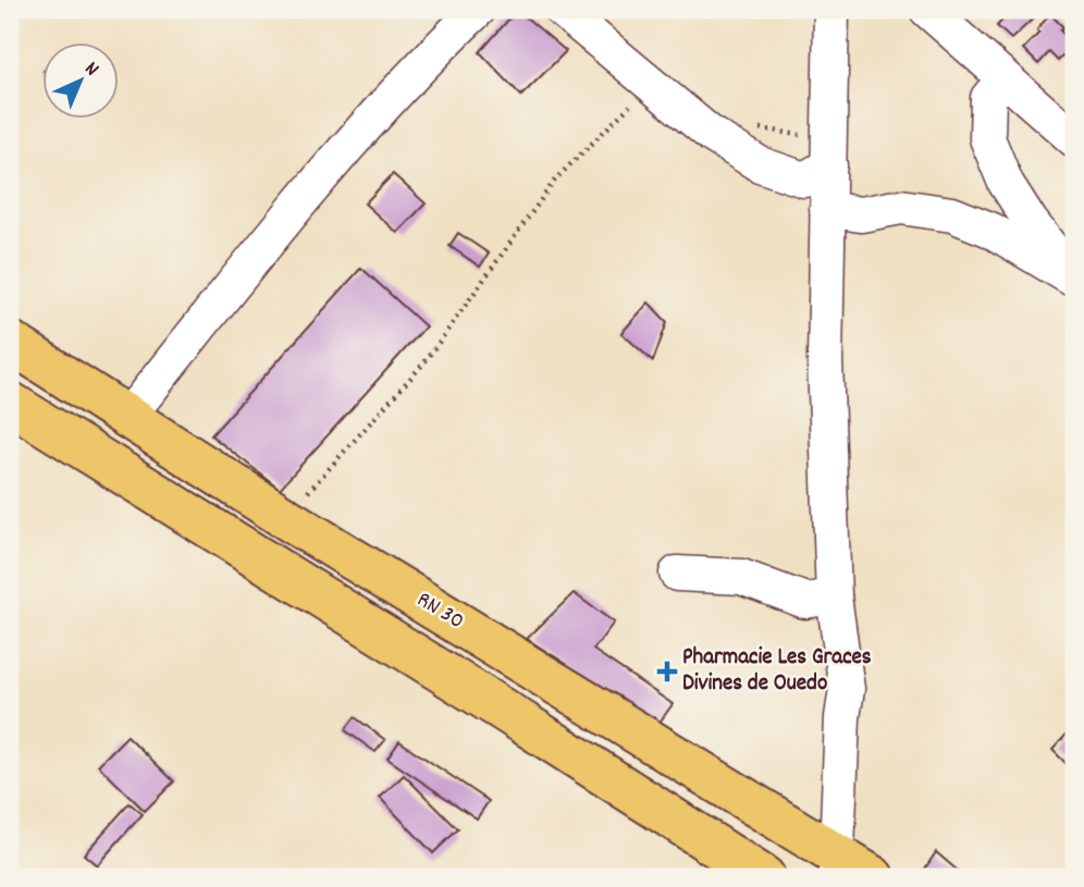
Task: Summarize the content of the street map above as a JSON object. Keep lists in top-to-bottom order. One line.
{"streets":{"main road":["RN 30"]},"places":{"health":["Pharmacie Les Graces Divines de Ouedo"]},"north":"top right"}
